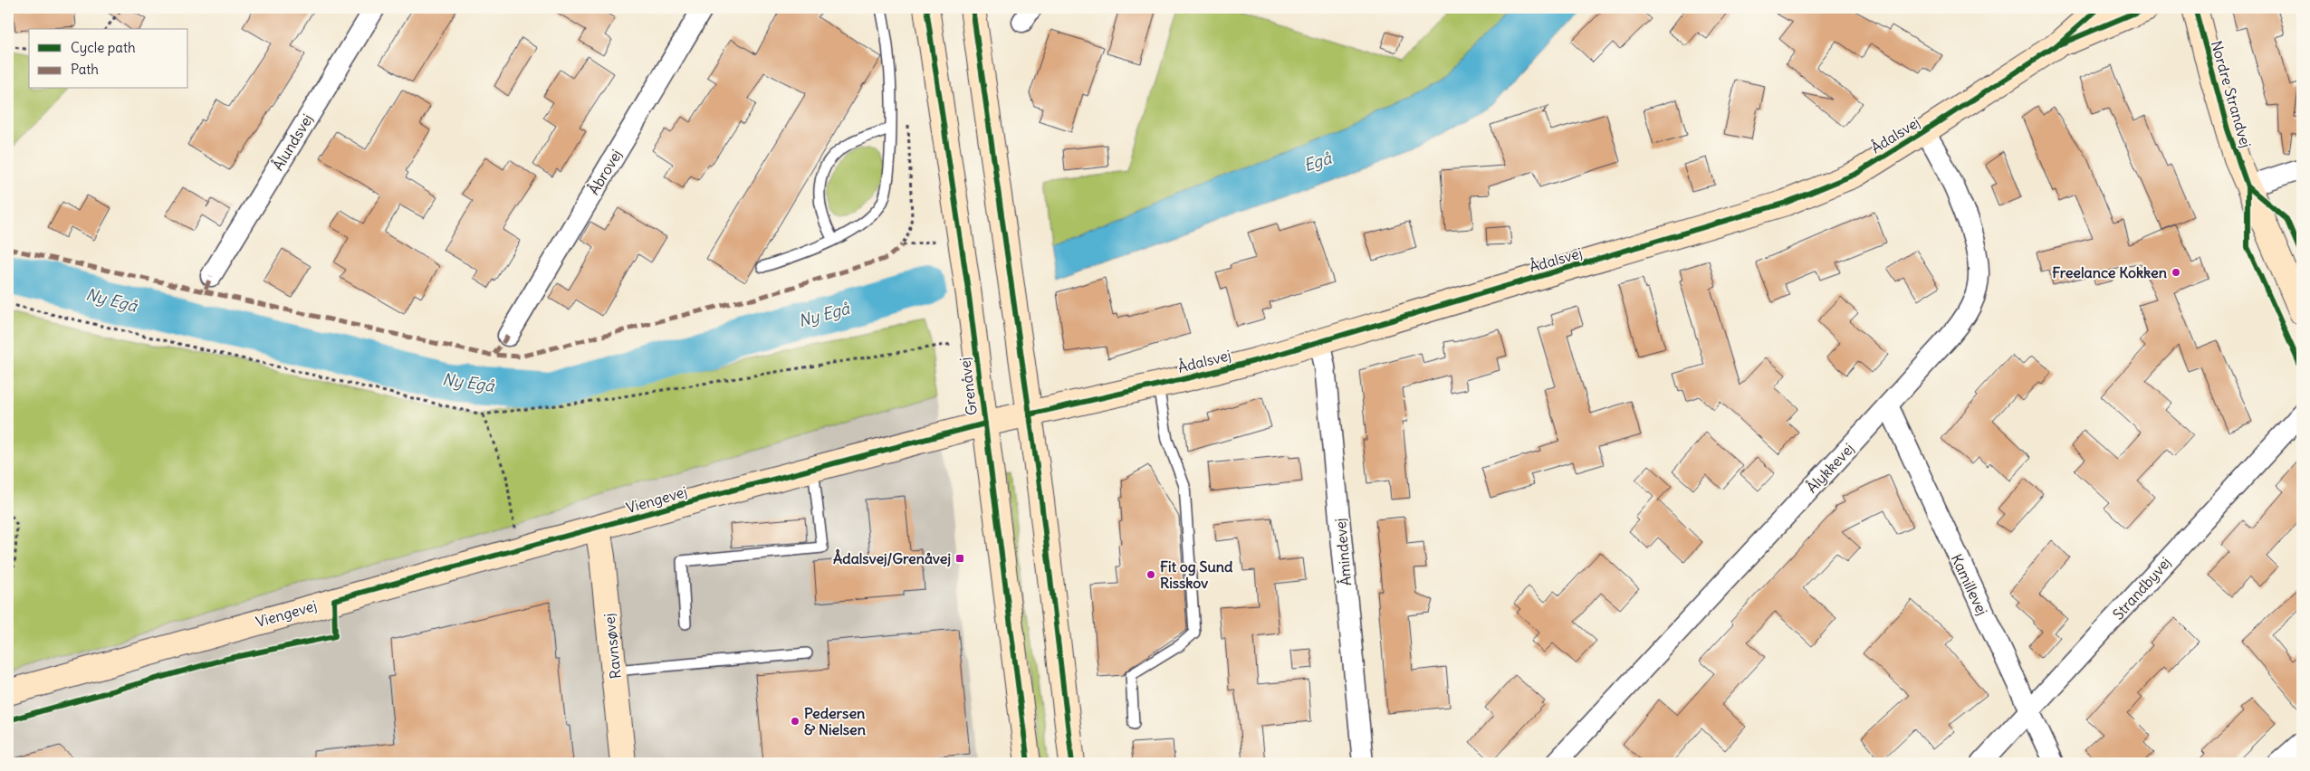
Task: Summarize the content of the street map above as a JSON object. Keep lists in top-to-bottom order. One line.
{"streets":{"street":["Nordre Strandvej","Ådalsvej","Ålundsvej","Åbrovej","Grenåvej","Ålykkevej","Viengevej","Åmindevej","Kamillevej","Strandbyvej","Ravnsøvej"]},"crossings":[["Ådalsvej","Grenåvej"],["Ådalsvej","Ålykkevej"],["Ådalsvej","Viengevej"],["Ådalsvej","Åmindevej"],["Grenåvej","Viengevej"],["Ålykkevej","Kamillevej"],["Viengevej","Ravnsøvej"],["Kamillevej","Strandbyvej"]],"water":["Egå","Ny Egå"],"places":{"other":["Freelance Kokken","Fit og Sund Risskov","Pedersen & Nielsen"],"transit":["Ådalsvej/Grenåvej"]},"legend":["Cycle path","Path"]}
